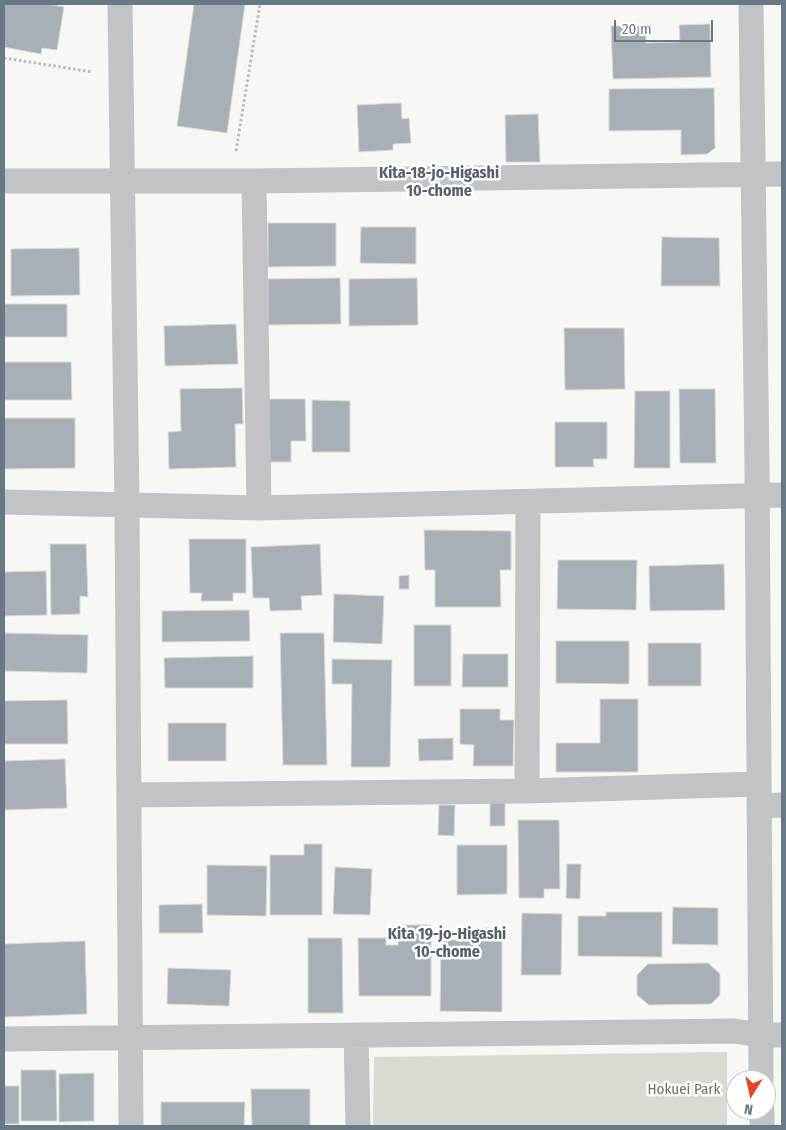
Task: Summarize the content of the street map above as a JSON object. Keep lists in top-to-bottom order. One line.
{"districts":["Kita-18-jo-Higashi 10-chome","Kita 19-jo-Higashi 10-chome"],"parks":["Hokuei Park"],"scale_bar":"20 m","north":"bottom"}
